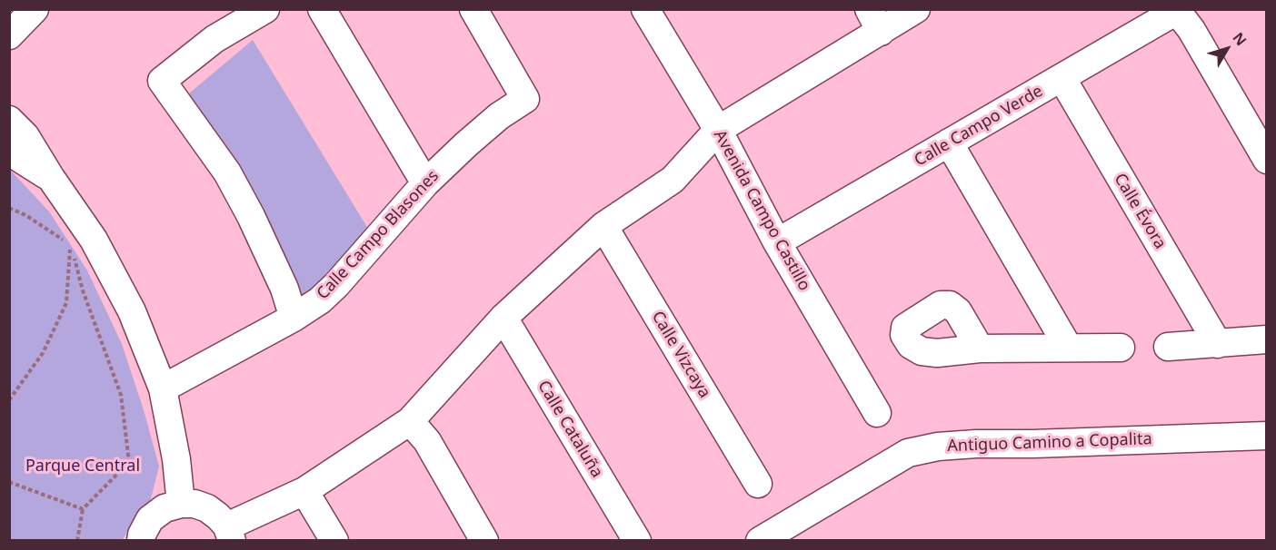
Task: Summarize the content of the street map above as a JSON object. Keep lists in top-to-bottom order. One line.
{"streets":{"street":["Calle Campo Verde","Avenida Campo Castillo","Calle Évora","Calle Campo Blasones","Calle Vizcaya","Calle Cataluña","Antiguo Camino a Copalita"]},"crossings":[["Calle Campo Verde","Avenida Campo Castillo"],["Calle Campo Verde","Calle Évora"]],"parks":["Parque Central"],"north":"top right"}
